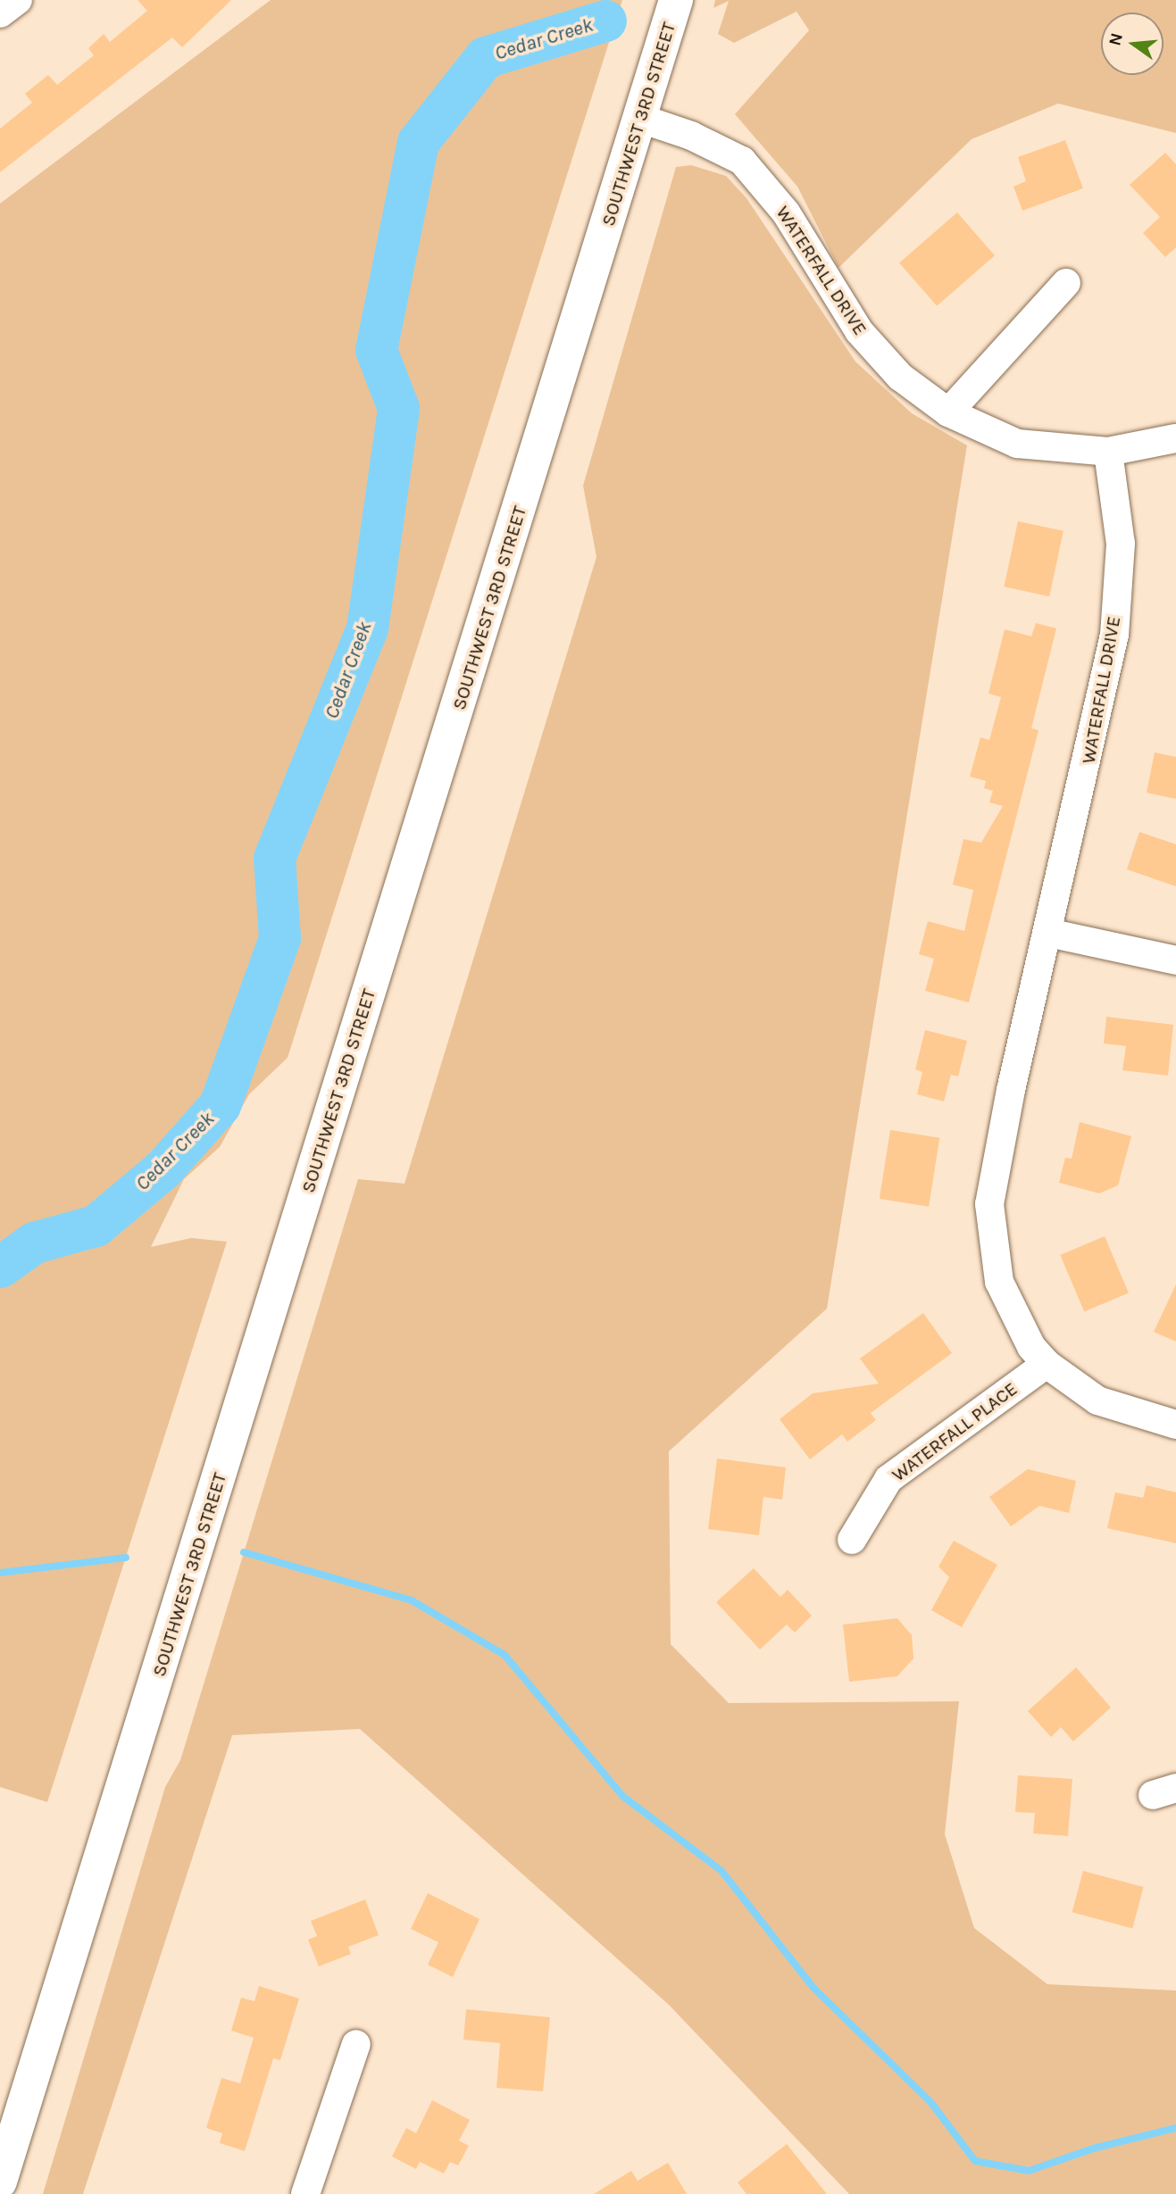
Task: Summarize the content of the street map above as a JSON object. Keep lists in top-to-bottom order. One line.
{"streets":{"main road":["SOUTHWEST 3RD STREET"],"street":["WATERFALL DRIVE","WATERFALL PLACE"]},"crossings":[["SOUTHWEST 3RD STREET","WATERFALL DRIVE"],["WATERFALL DRIVE","WATERFALL PLACE"]],"water":["Cedar Creek"],"north":"left"}
